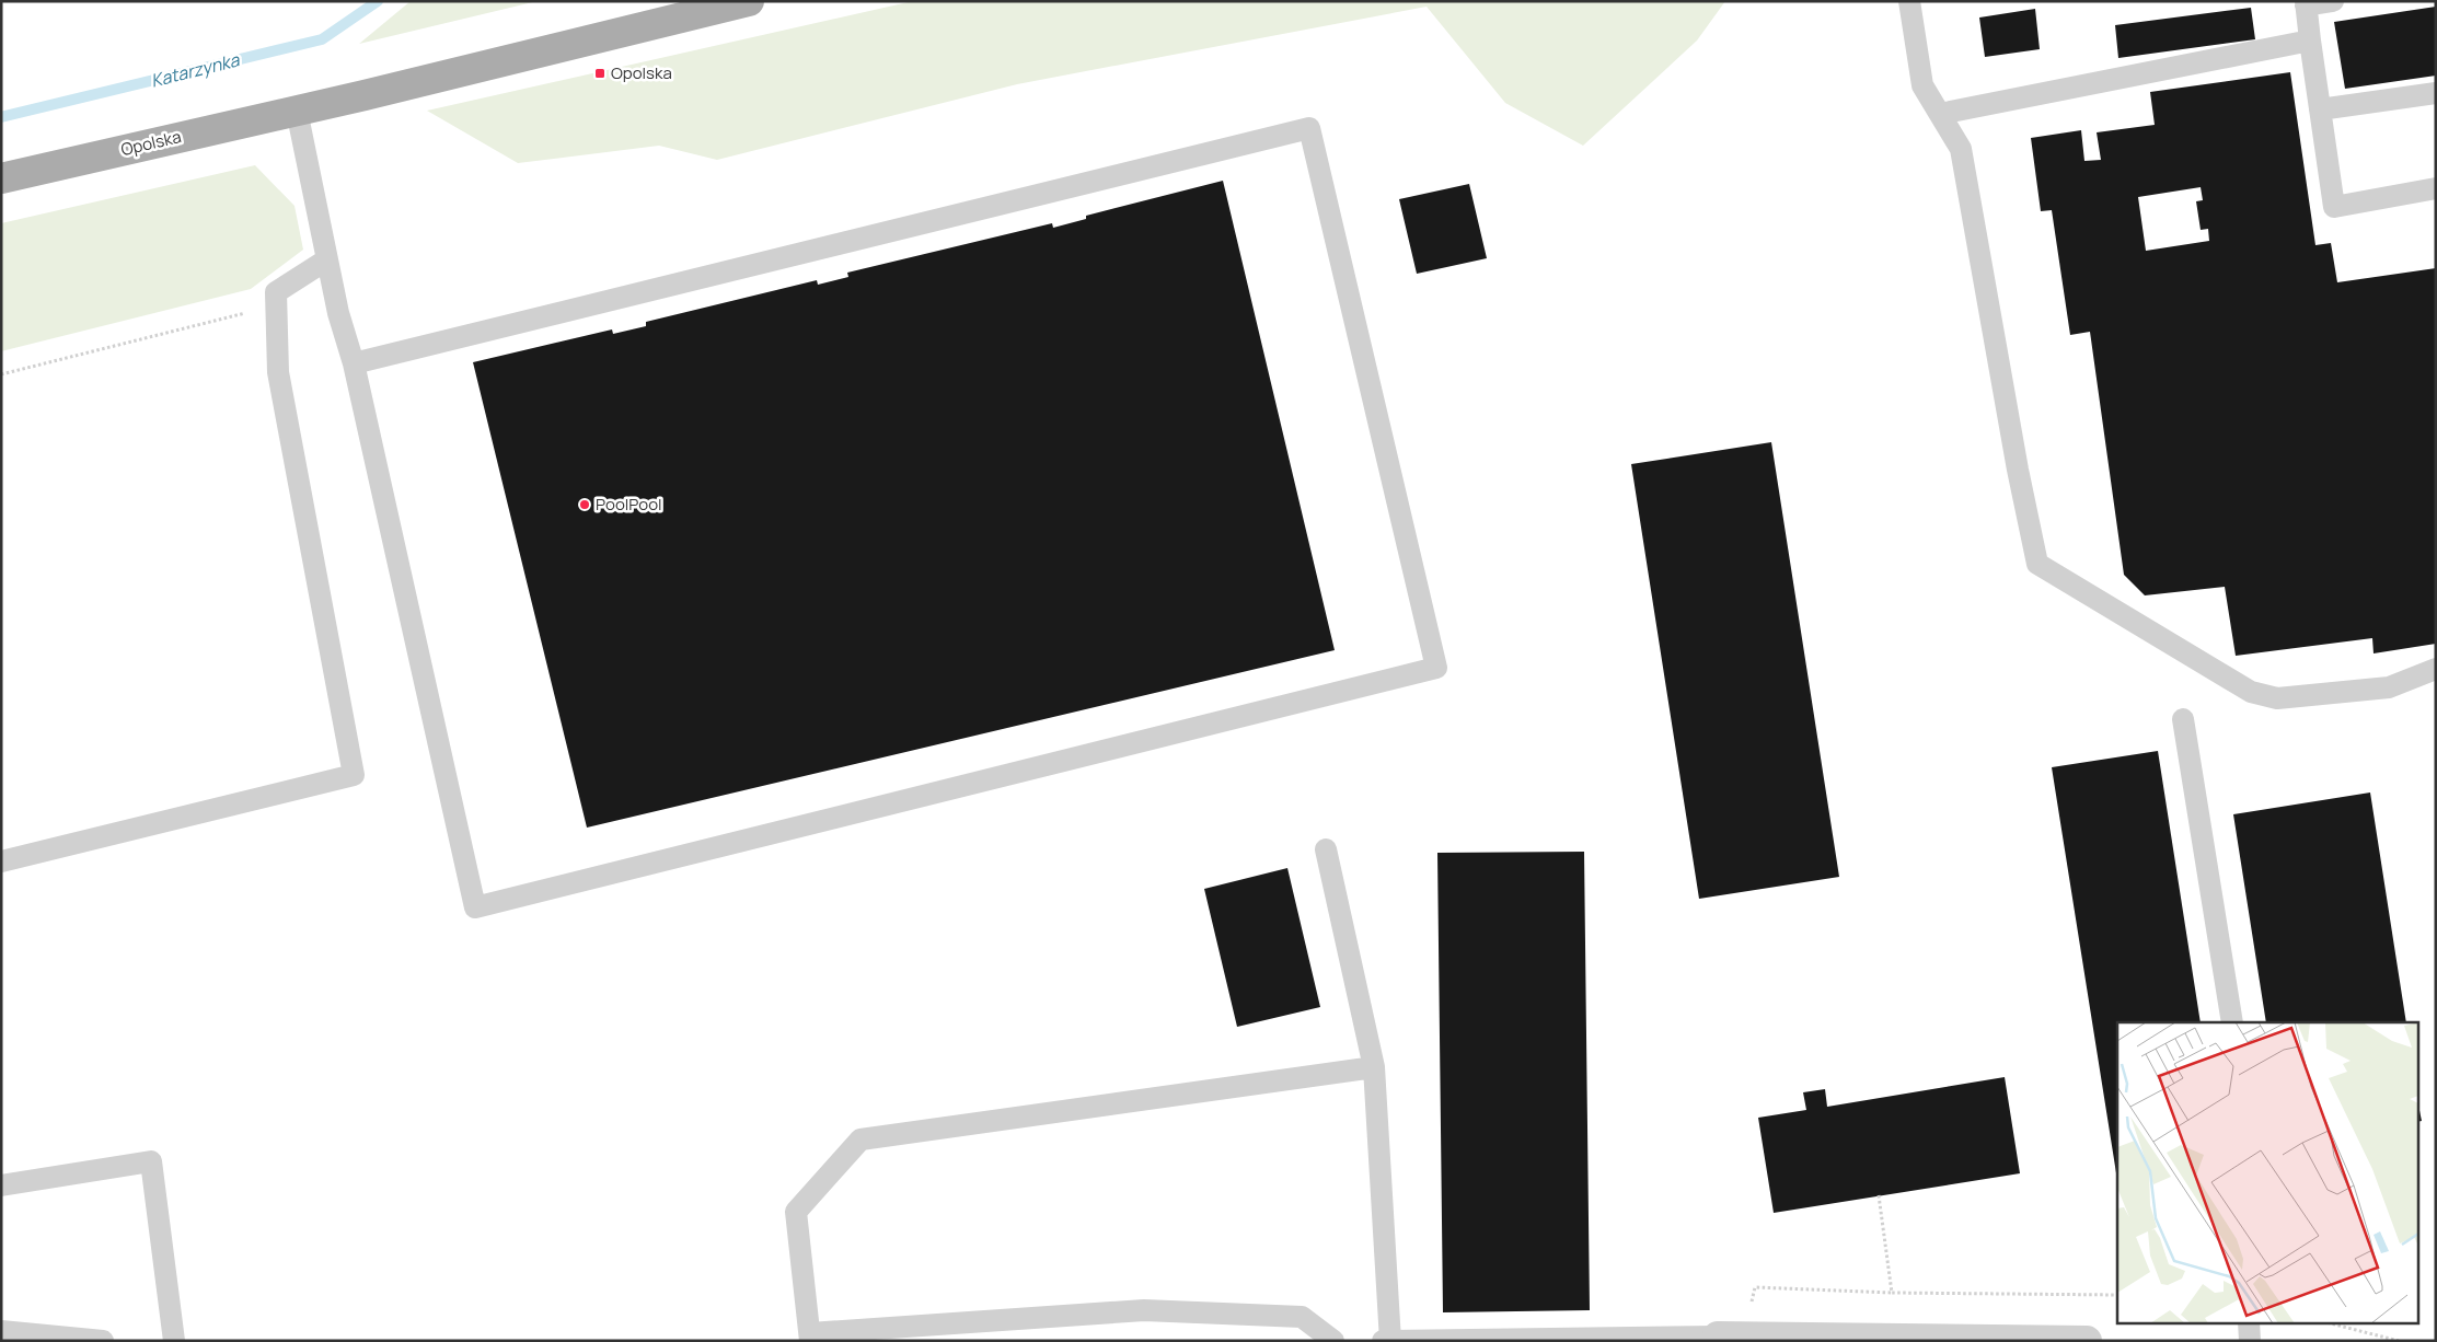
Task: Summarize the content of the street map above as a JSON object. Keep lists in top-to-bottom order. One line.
{"streets":{"main road":["Opolska"]},"water":["Katarzynka"],"places":{"transit":["Opolska"],"other":["PoolPool"]}}
